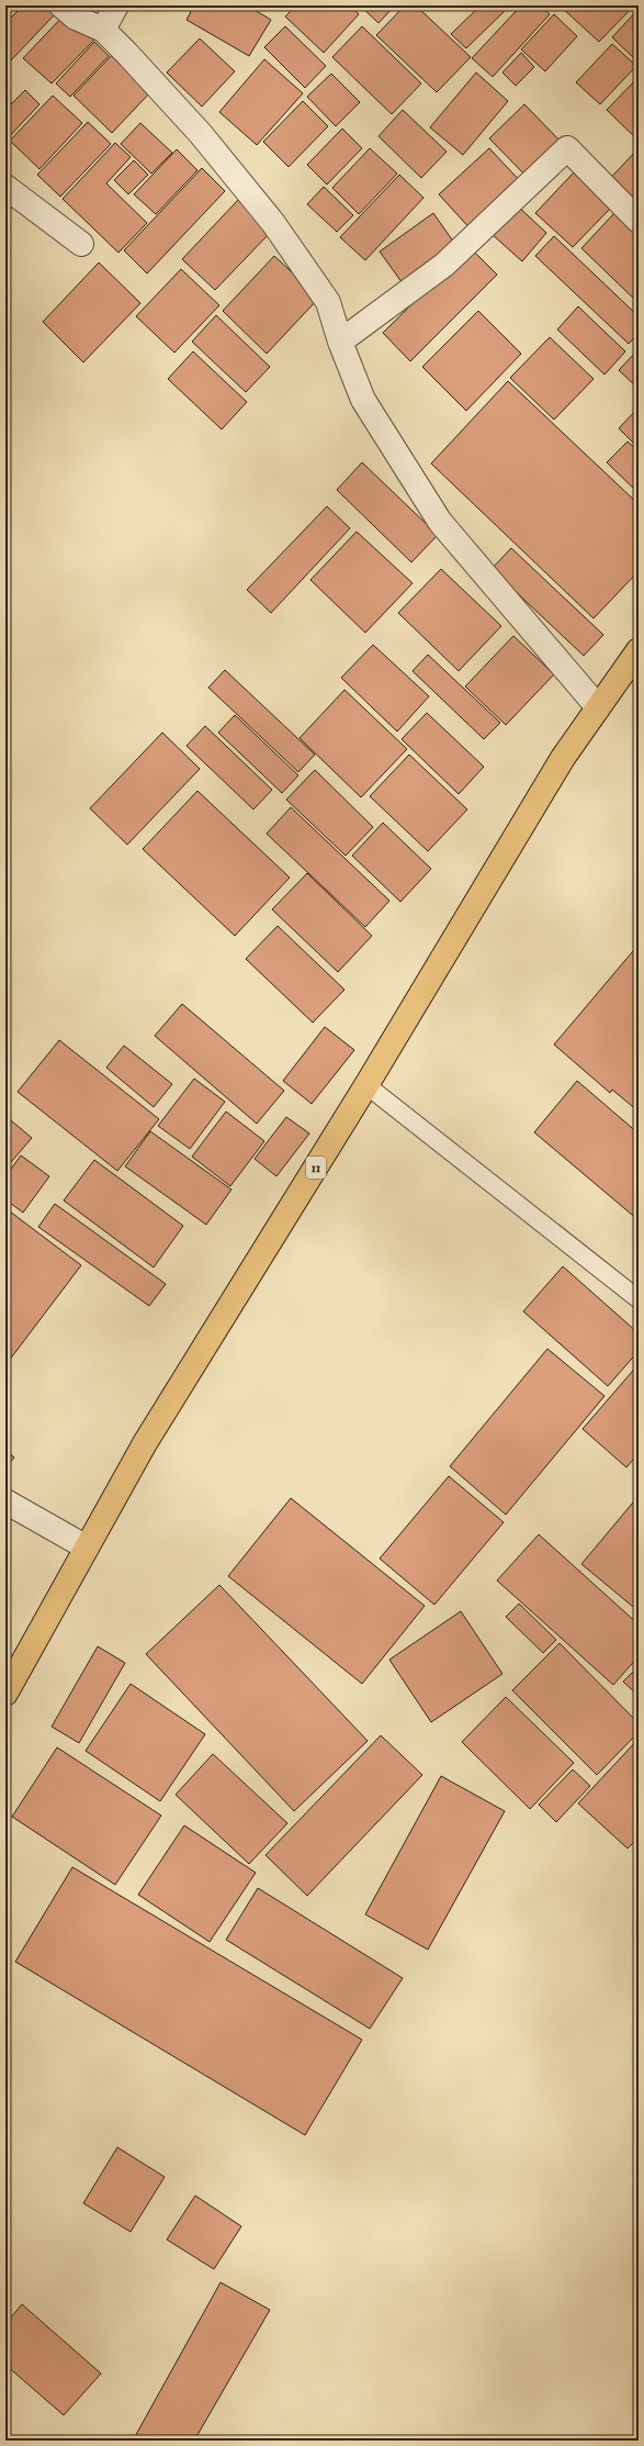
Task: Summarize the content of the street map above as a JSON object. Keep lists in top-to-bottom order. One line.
{"streets":{"highway":["11"]}}
